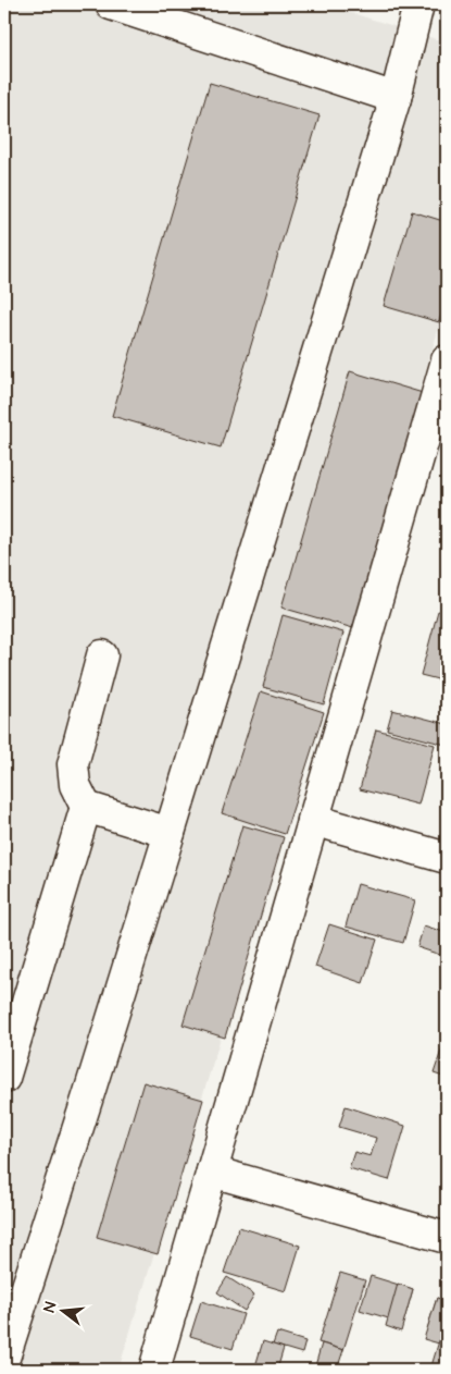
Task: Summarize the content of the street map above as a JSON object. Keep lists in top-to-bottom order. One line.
{"north":"left"}
